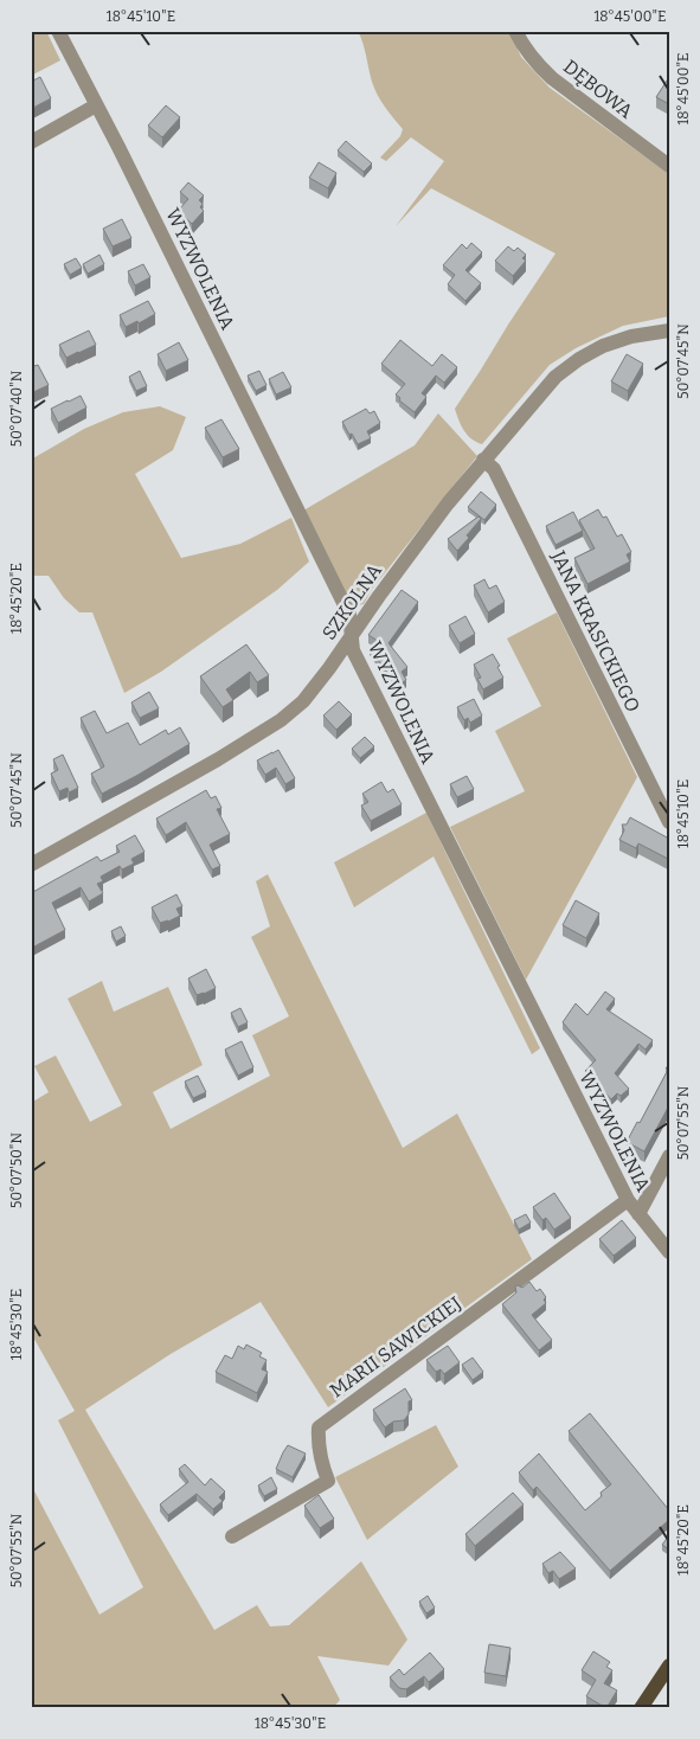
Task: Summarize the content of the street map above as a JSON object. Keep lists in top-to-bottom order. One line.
{"streets":{"street":["DĘBOWA","WYZWOLENIA","SZKOLNA","JANA KRASICKIEGO","MARII SAWICKIEJ"]},"crossings":[["WYZWOLENIA","SZKOLNA"],["WYZWOLENIA","MARII SAWICKIEJ"],["SZKOLNA","JANA KRASICKIEGO"]],"coordinates":["18°45'10\"E","18°45'00\"E","50°07'45\"N","50°07'40\"N","18°45'20\"E","50°07'55\"N","50°07'50\"N","18°45'30\"E"]}
